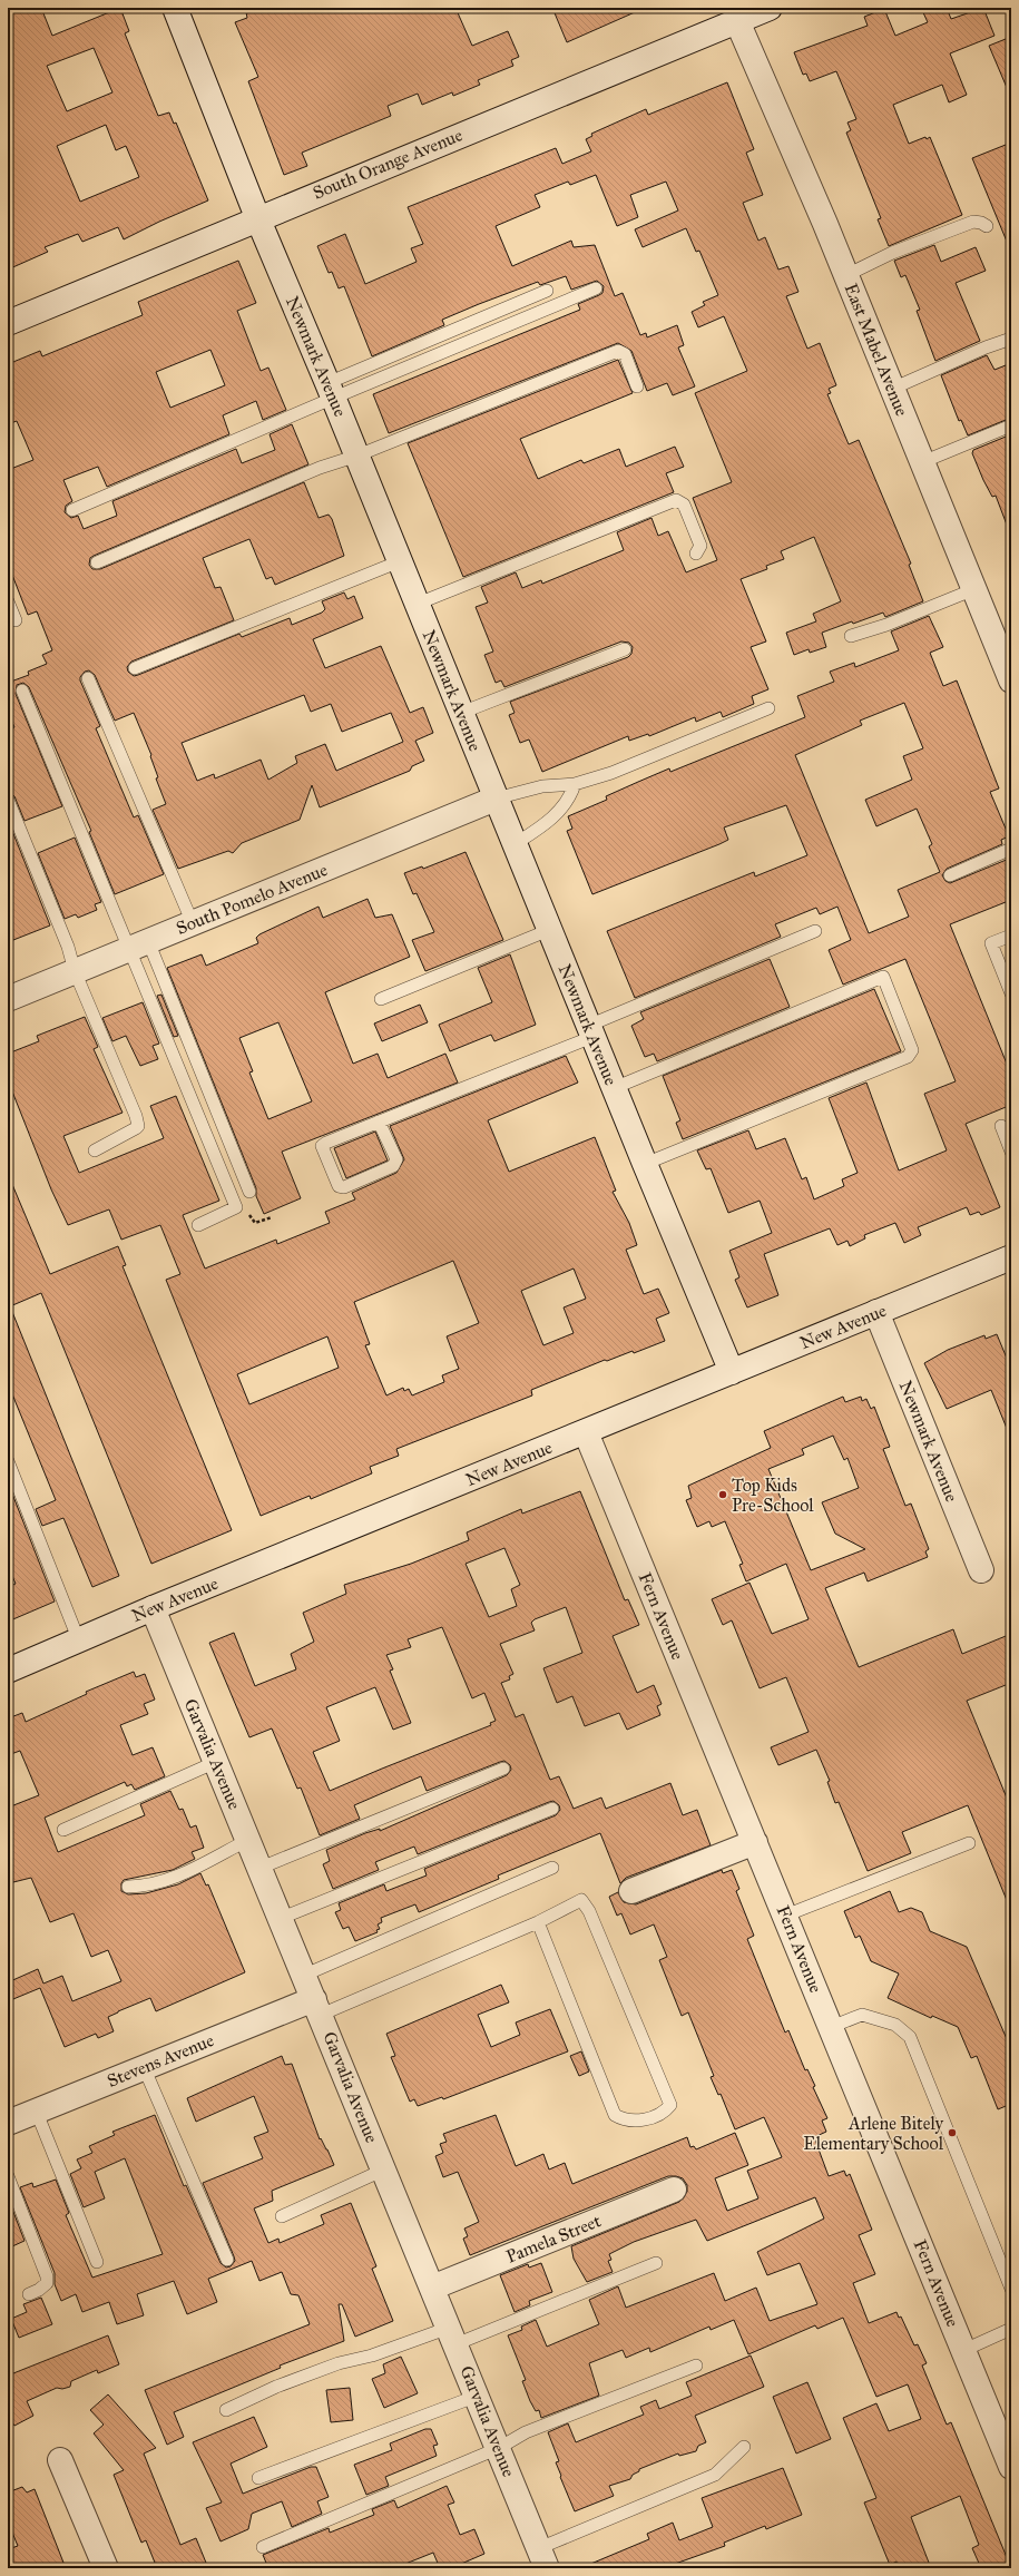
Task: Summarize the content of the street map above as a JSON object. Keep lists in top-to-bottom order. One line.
{"streets":{"street":["South Orange Avenue","East Mabel Avenue","Newmark Avenue","South Pomelo Avenue","New Avenue","Fern Avenue","Garvalia Avenue","Stevens Avenue","Pamela Street"]},"crossings":[["South Orange Avenue","East Mabel Avenue"],["South Orange Avenue","Newmark Avenue"],["Newmark Avenue","South Pomelo Avenue"],["Newmark Avenue","New Avenue"],["New Avenue","Fern Avenue"],["New Avenue","Garvalia Avenue"],["Garvalia Avenue","Stevens Avenue"],["Garvalia Avenue","Pamela Street"]],"places":["Top Kids Pre-School","Arlene Bitely Elementary School"]}
